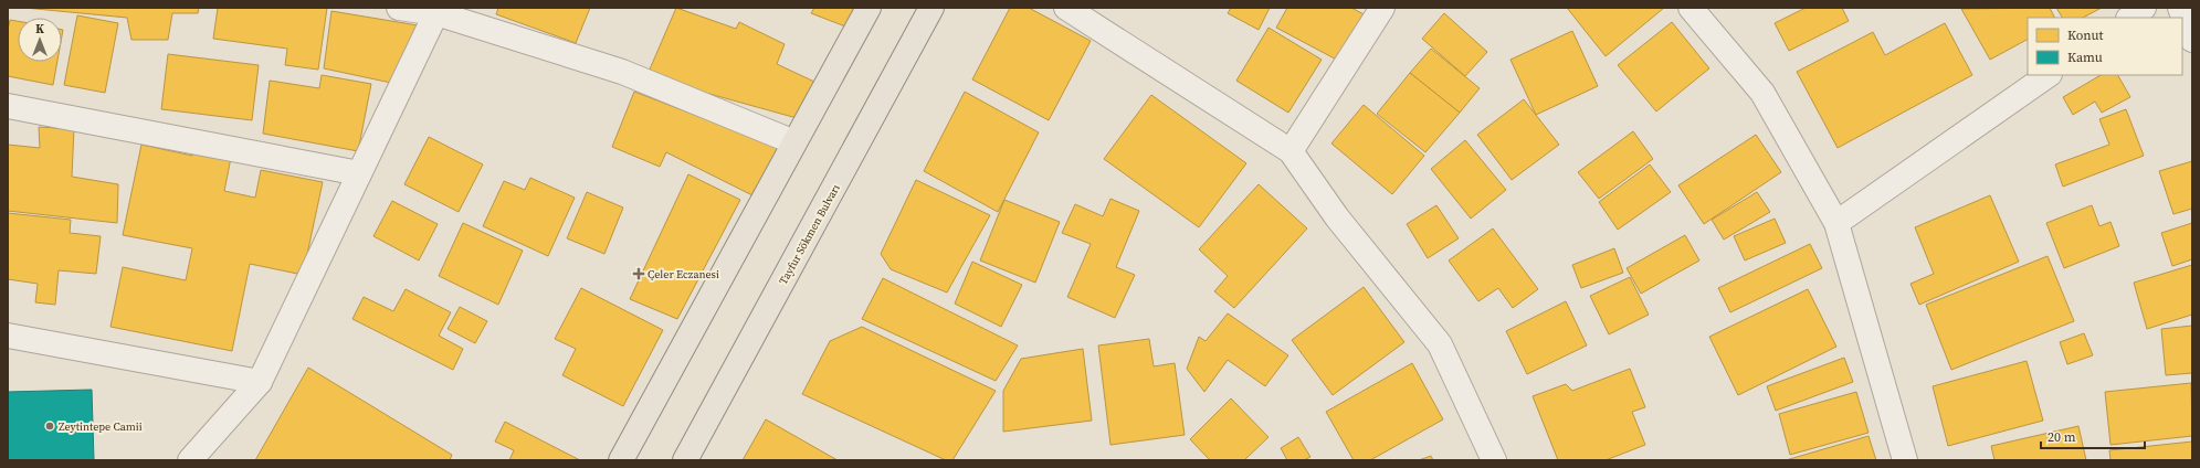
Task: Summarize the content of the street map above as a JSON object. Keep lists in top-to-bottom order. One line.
{"streets":{"main road":["Tayfur Sökmen Bulvarı"]},"places":{"health":["Çeler Eczanesi"],"other":["Zeytintepe Camii"]},"legend":["Konut","Kamu"],"scale_bar":"20 m","north":"top"}
